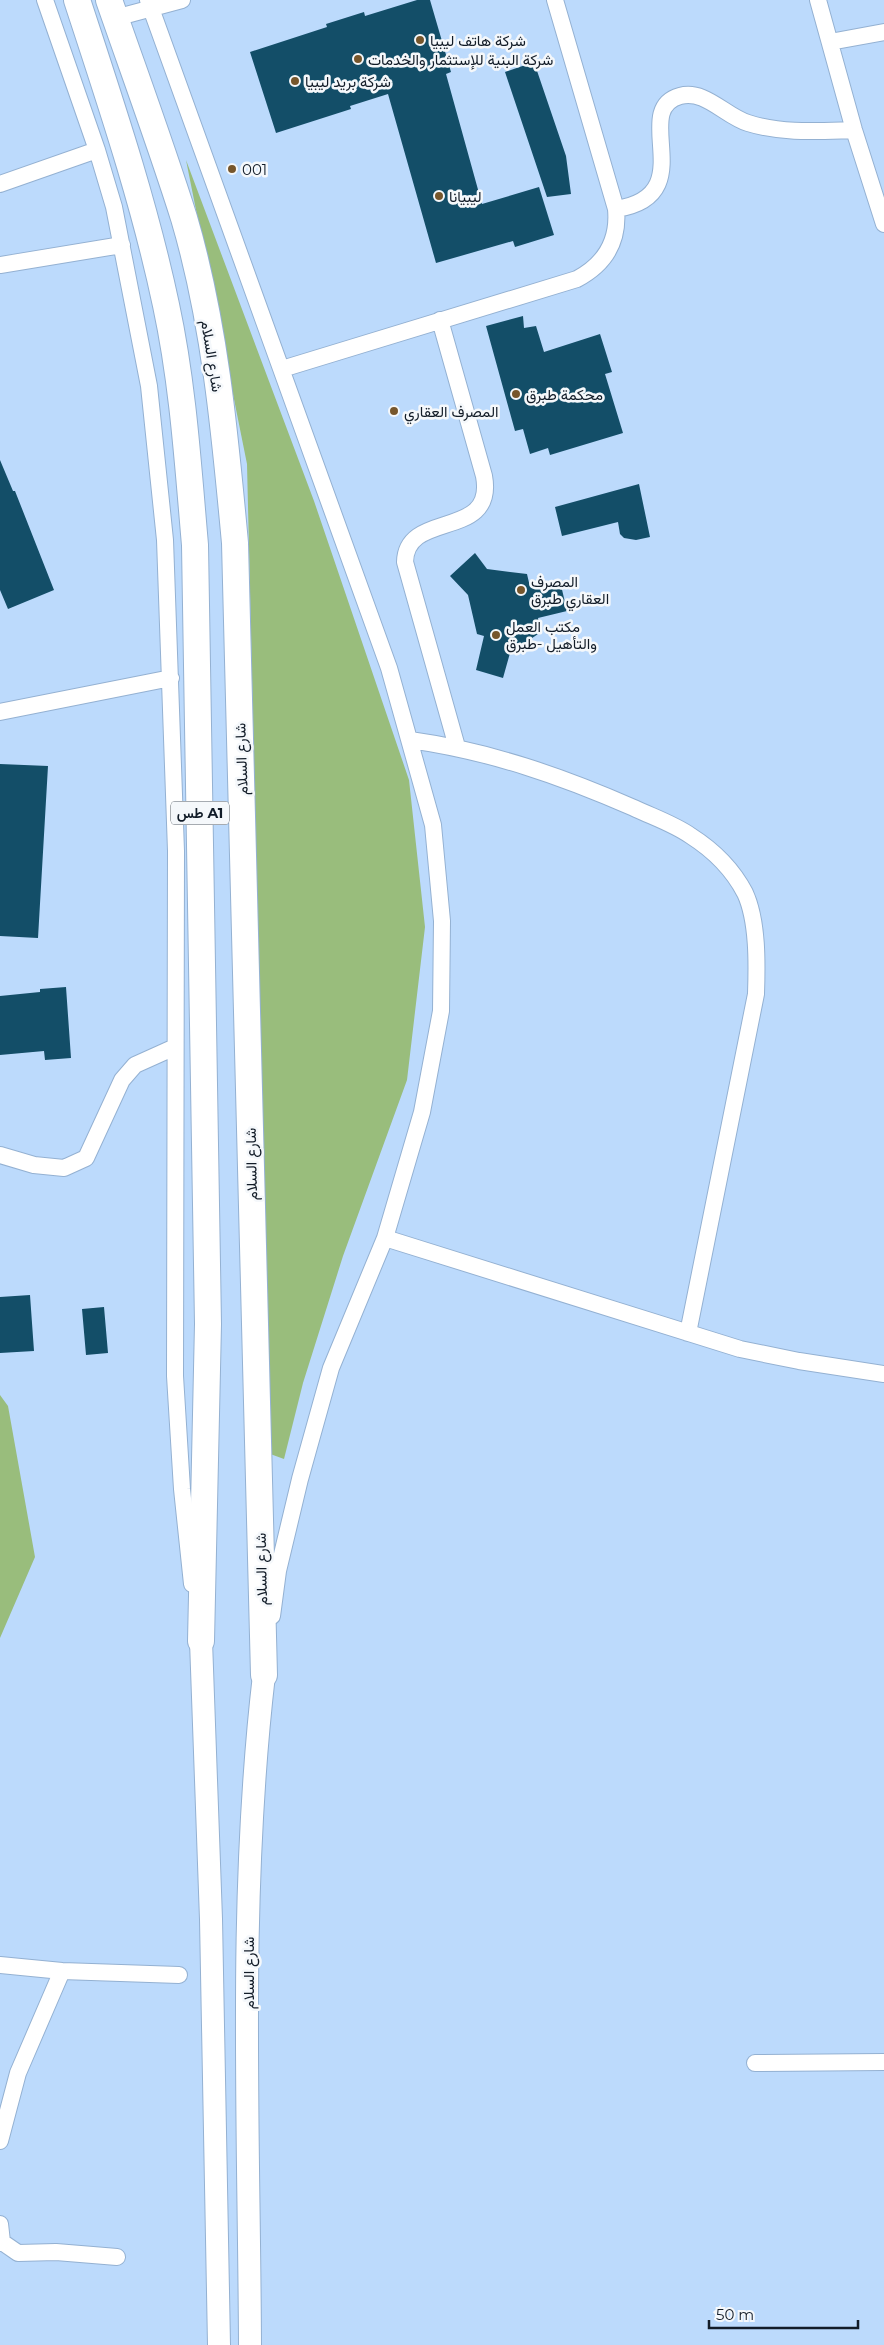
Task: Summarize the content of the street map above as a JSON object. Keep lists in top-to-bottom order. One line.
{"streets":{"highway":["شارع السلام","طس A1"]},"places":["شركة هاتف ليبيا","شركة البنية للإستثمار والخدمات","شركة بريد ليبيا","001","ليبيانا","محكمة طبرق","المصرف العقاري","المصرف العقاري طبرق","مكتب العمل والتأهيل -طبرق"],"scale_bar":"50 m"}
